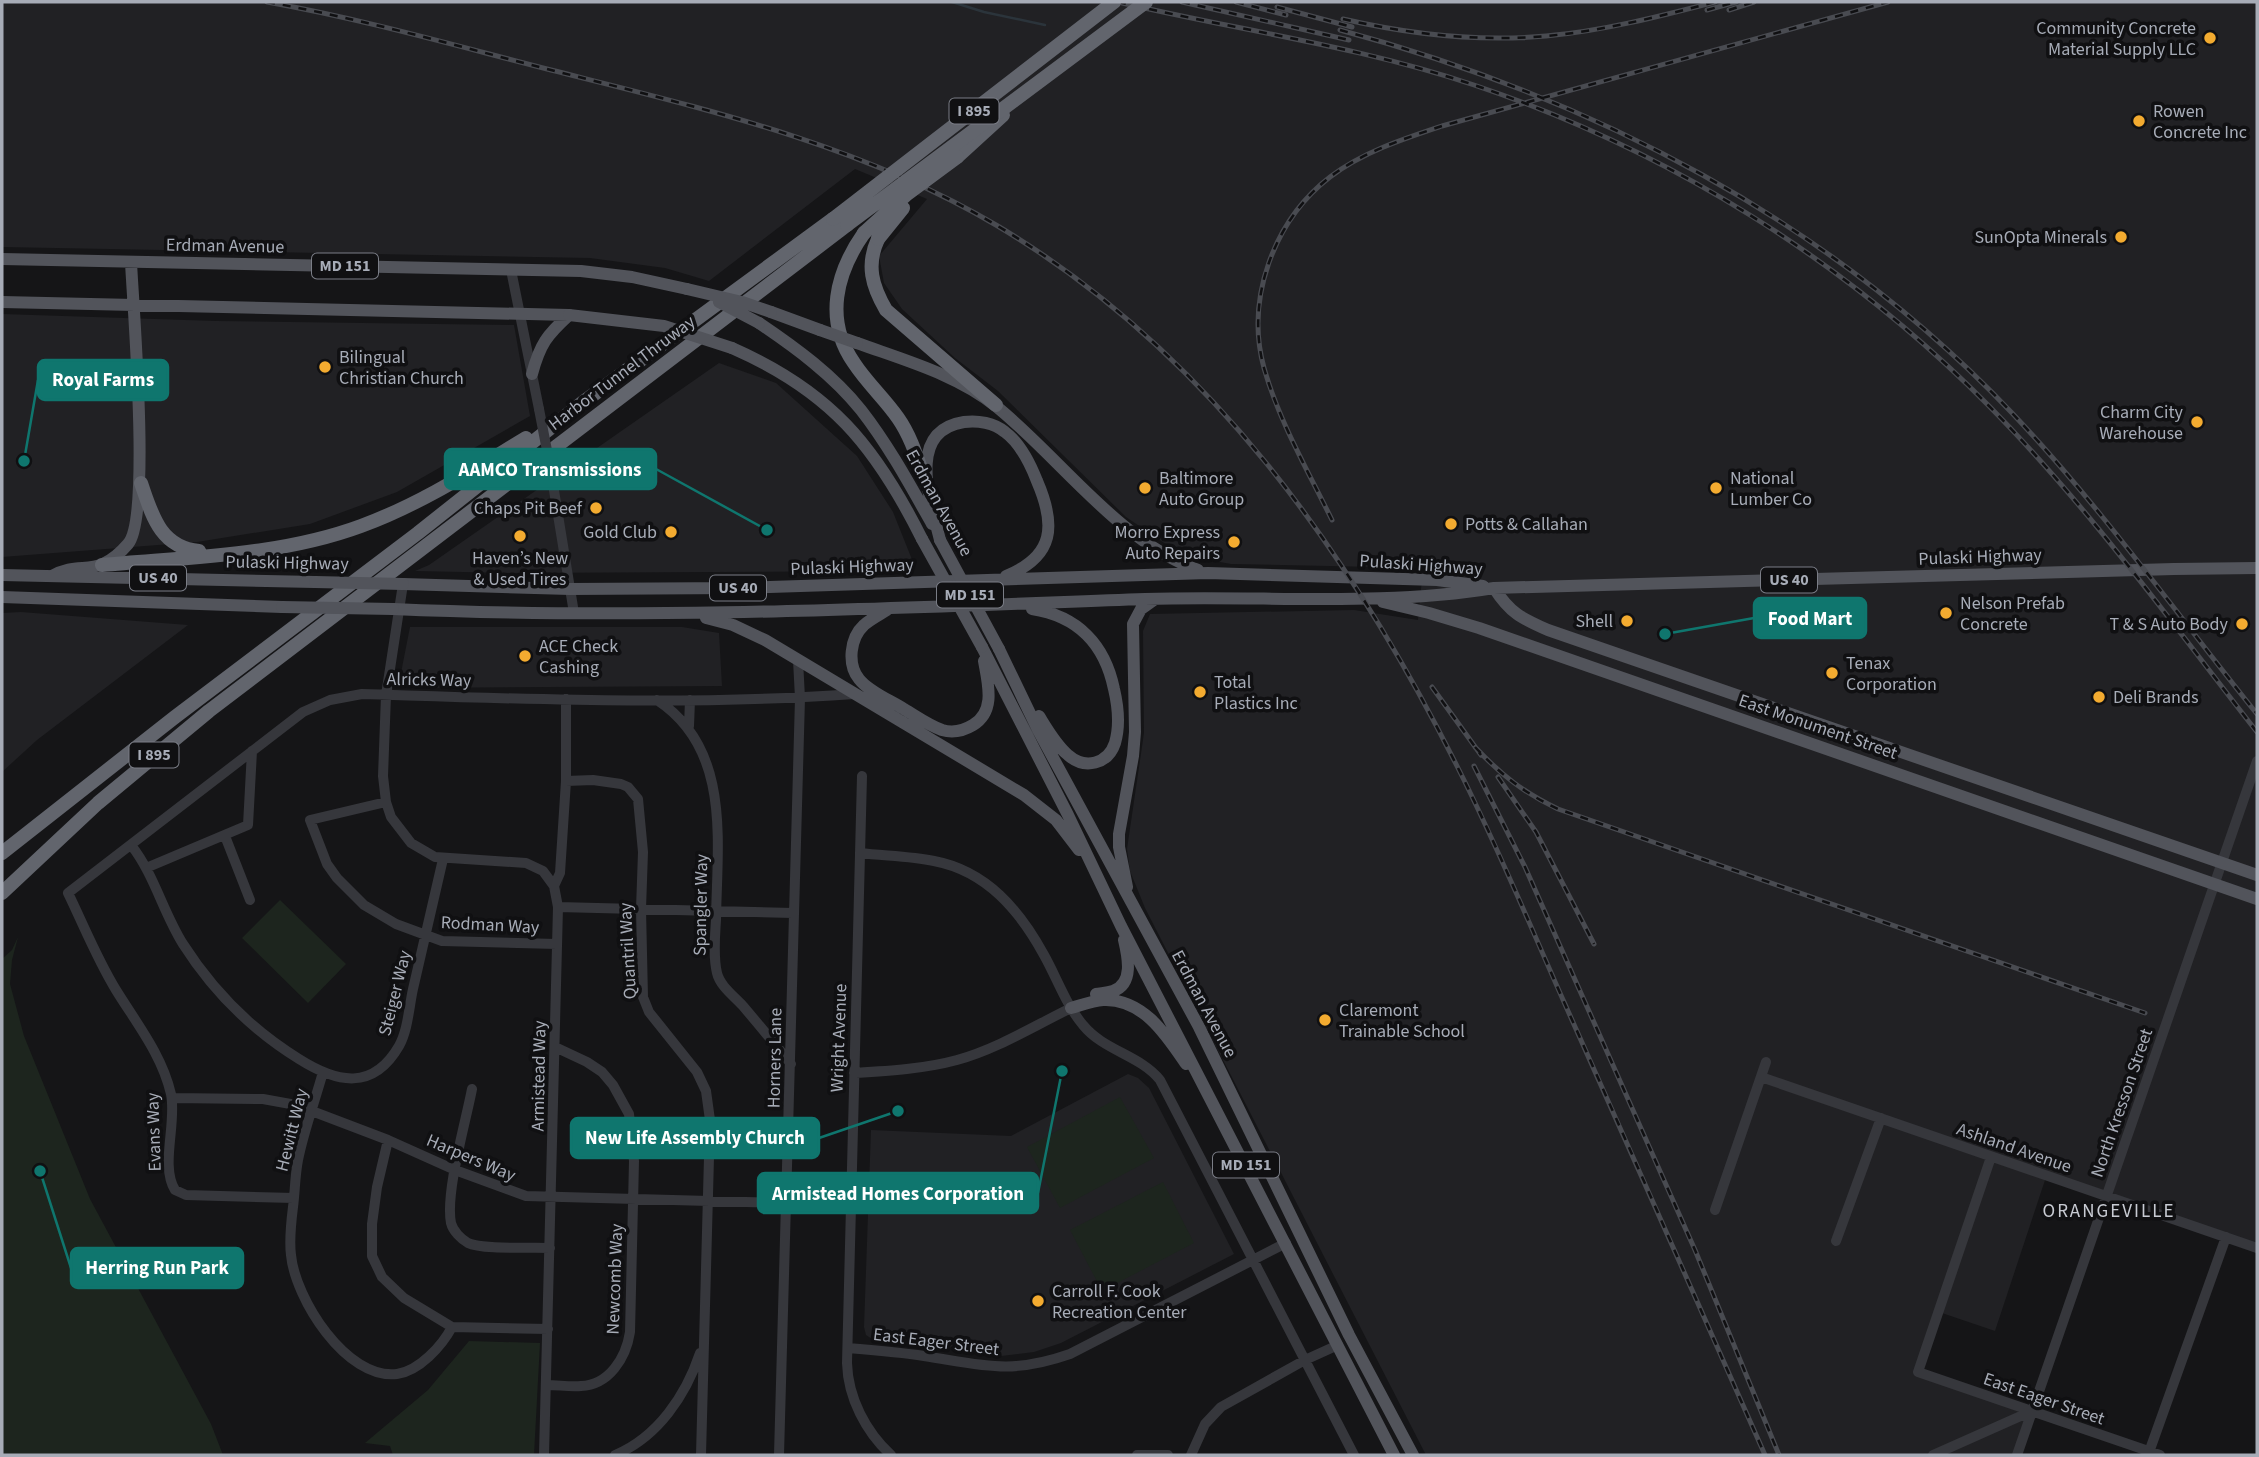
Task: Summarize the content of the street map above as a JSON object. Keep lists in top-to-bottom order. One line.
{"streets":{"highway":["I 895","Harbor Tunnel Thruway"],"main road":["Erdman Avenue","MD 151","Pulaski Highway","US 40","East Monument Street"],"street":["Alricks Way","Spangler Way","Rodman Way","Quantril Way","Steiger Way","Wright Avenue","Horners Lane","Armistead Way","North Kresson Street","Hewitt Way","Evans Way","Ashland Avenue","Harpers Way","Newcomb Way","East Eager Street"]},"crossings":[["Erdman Avenue","East Eager Street"],["Pulaski Highway","East Monument Street"],["Alricks Way","Spangler Way"],["Alricks Way","Horners Lane"],["Alricks Way","Armistead Way"],["Alricks Way","Hewitt Way"],["Alricks Way","Evans Way"],["East Monument Street","North Kresson Street"],["Spangler Way","Horners Lane"],["Rodman Way","Steiger Way"],["Rodman Way","Armistead Way"],["Quantril Way","Armistead Way"],["Quantril Way","Harpers Way"],["Steiger Way","Hewitt Way"],["Wright Avenue","Harpers Way"],["Wright Avenue","East Eager Street"],["Horners Lane","Harpers Way"],["Armistead Way","Harpers Way"],["Armistead Way","Newcomb Way"],["North Kresson Street","Ashland Avenue"],["North Kresson Street","East Eager Street"],["Hewitt Way","Evans Way"],["Hewitt Way","Harpers Way"],["Evans Way","Harpers Way"],["Ashland Avenue","East Eager Street"],["Harpers Way","Newcomb Way"]],"districts":["ORANGEVILLE"],"places":["Community Concrete Material Supply LLC","Rowen Concrete Inc","SunOpta Minerals","Bilingual Christian Church","Charm City Warehouse","Royal Farms","Baltimore Auto Group","National Lumber Co","Chaps Pit Beef","Potts & Callahan","AAMCO Transmissions","Gold Club","Haven’s New & Used Tires","Morro Express Auto Repairs","Nelson Prefab Concrete","Shell","T & S Auto Body","Food Mart","ACE Check Cashing","Tenax Corporation","Total Plastics Inc","Deli Brands","Claremont Trainable School","Armistead Homes Corporation","New Life Assembly Church","Herring Run Park","Carroll F. Cook Recreation Center"]}
